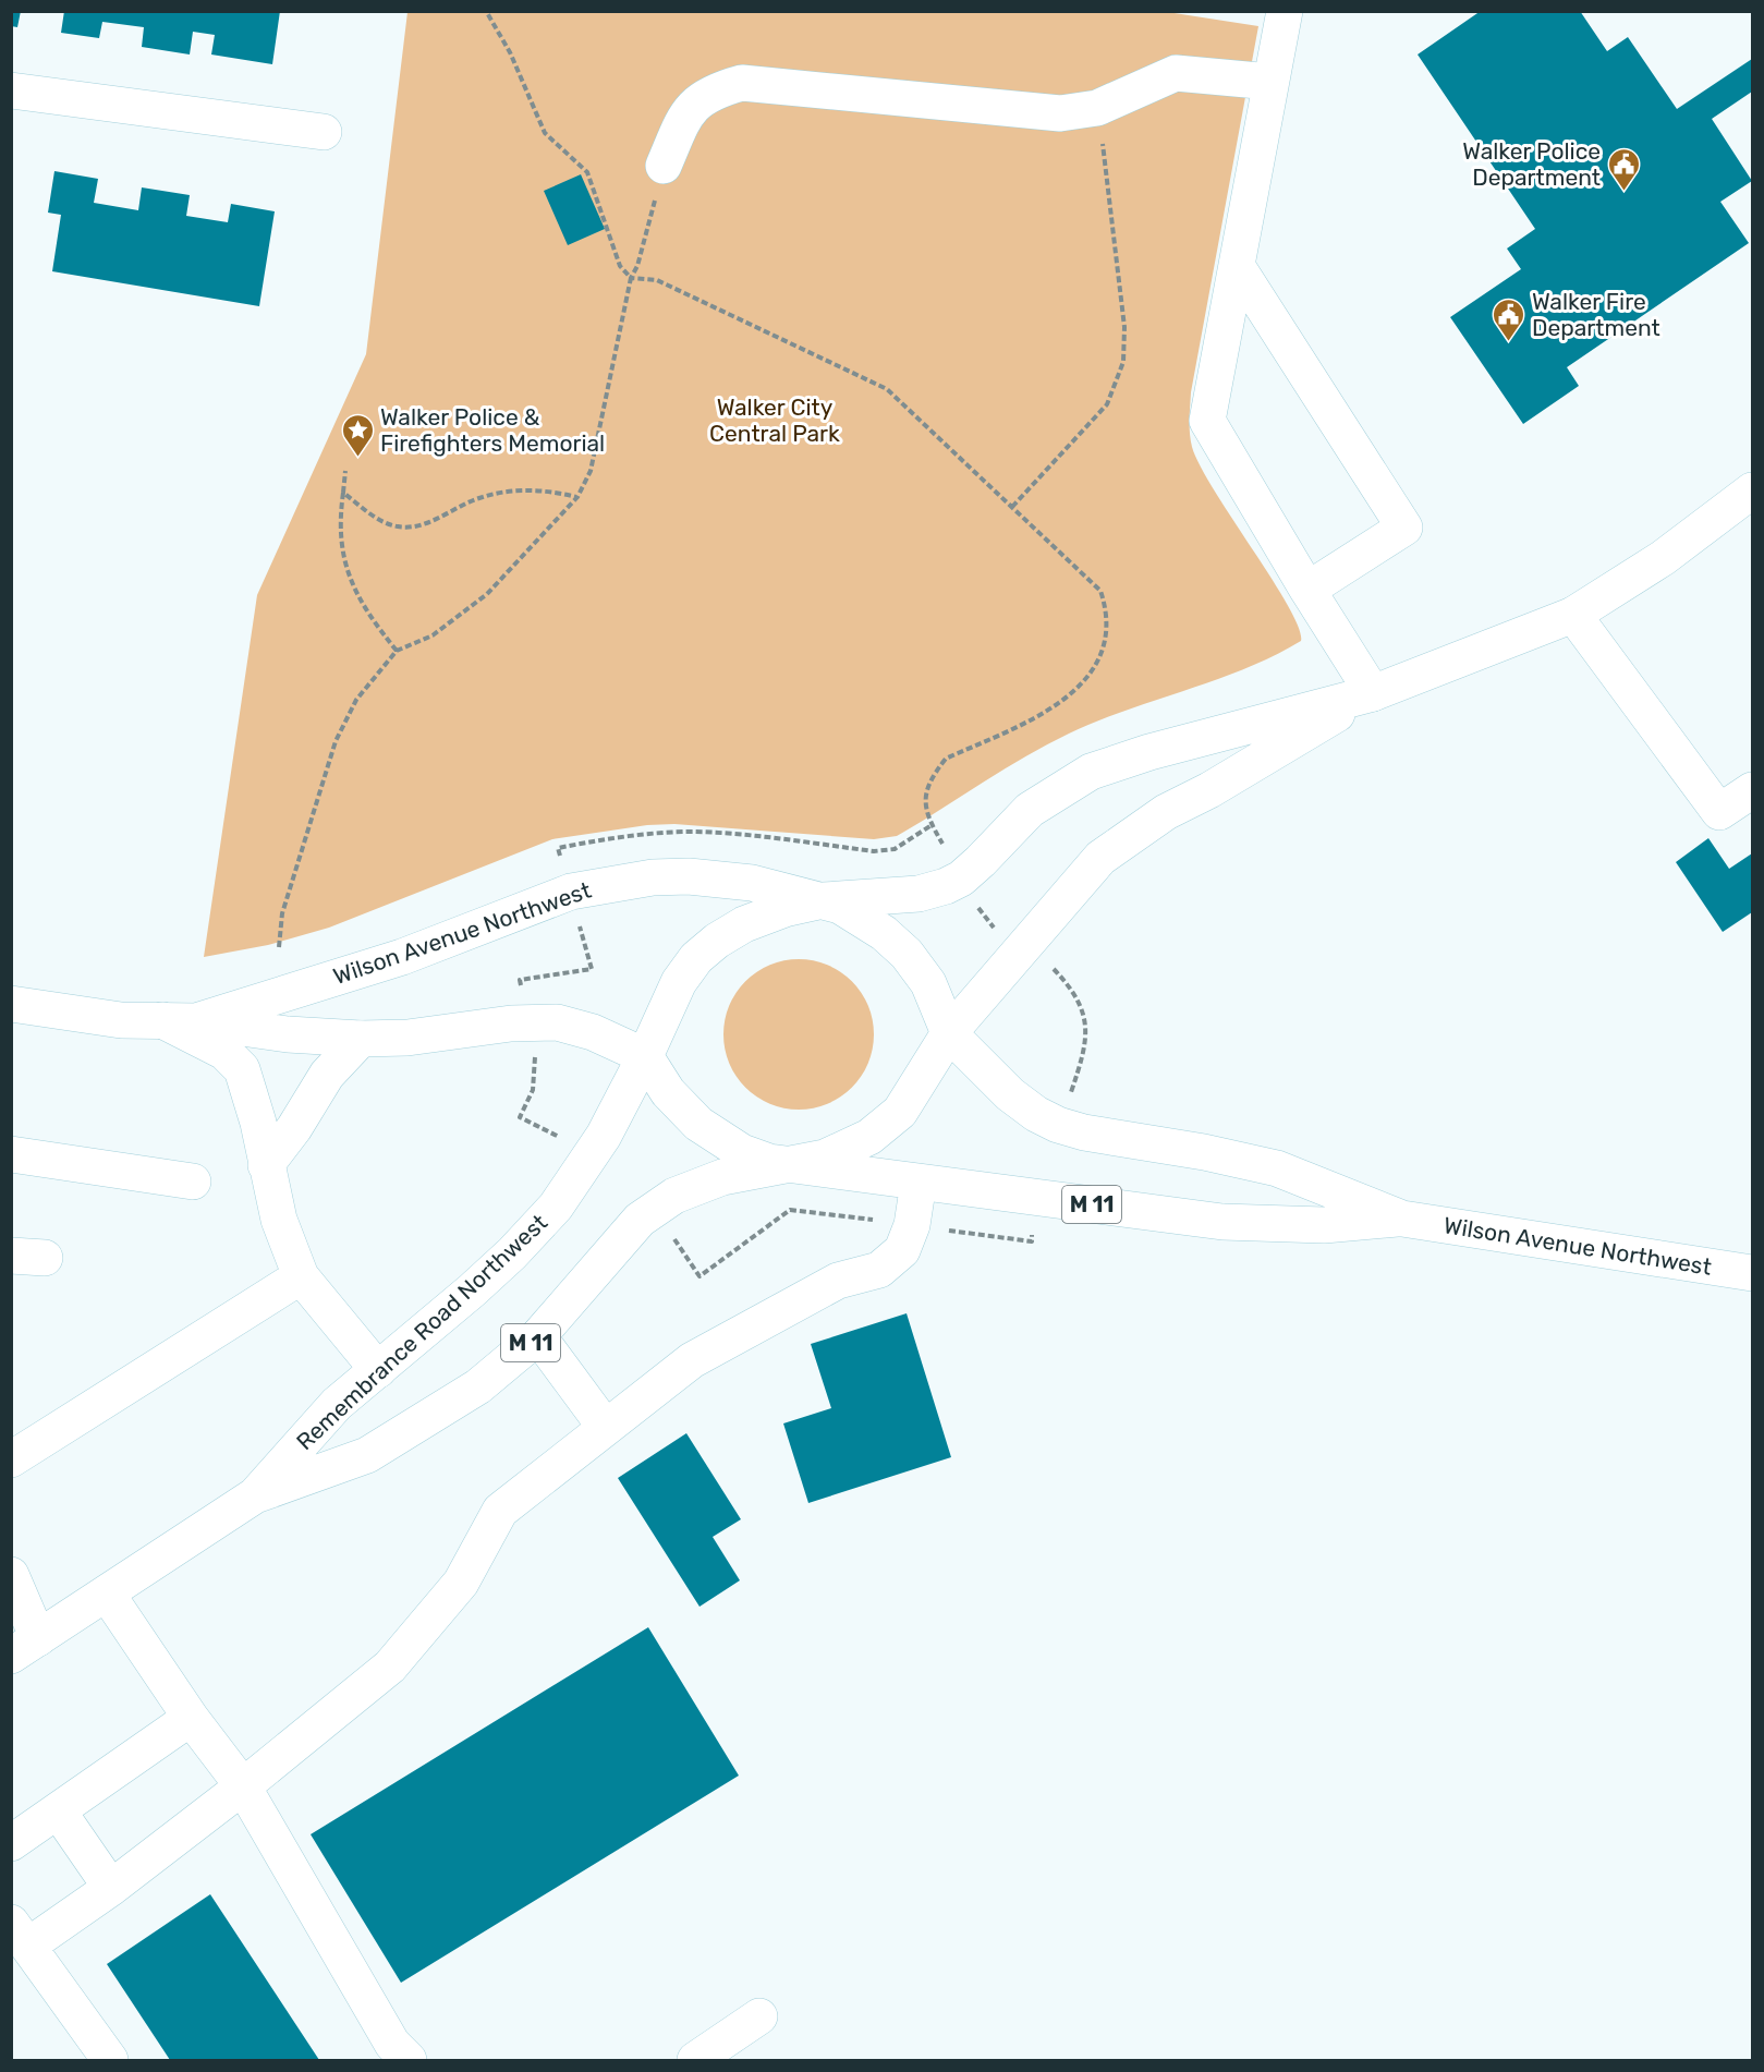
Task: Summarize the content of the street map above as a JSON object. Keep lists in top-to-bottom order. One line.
{"streets":{"main road":["Wilson Avenue Northwest","M 11","Remembrance Road Northwest"]},"crossings":[["Wilson Avenue Northwest","Remembrance Road Northwest"]],"parks":["Walker City Central Park"],"places":{"public building":["Walker Police Department","Walker Fire Department"],"place":["Walker Police & Firefighters Memorial"]}}
